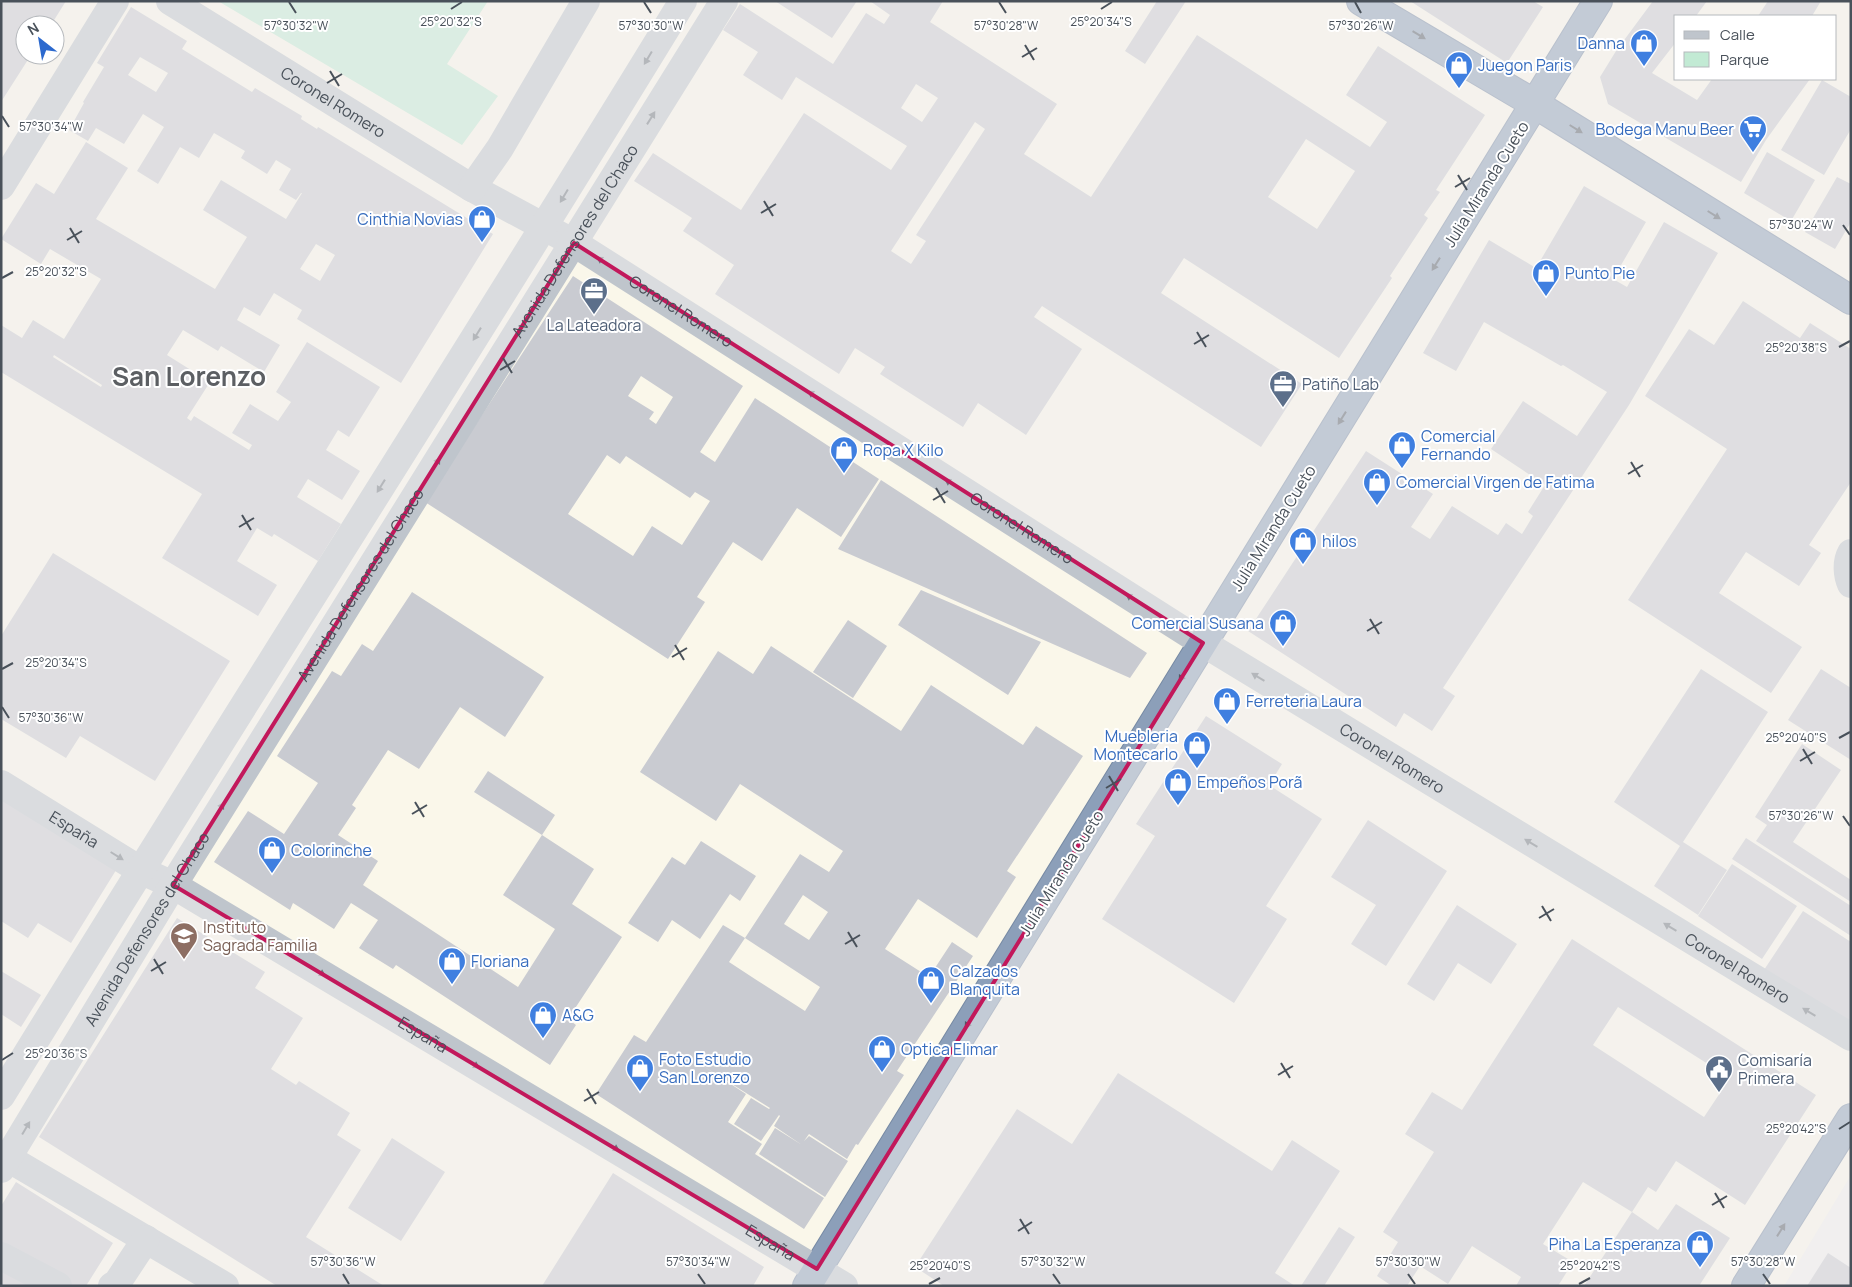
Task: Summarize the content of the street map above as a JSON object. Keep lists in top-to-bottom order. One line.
{"streets":{"highway":["Julia Miranda Cueto"],"street":["Coronel Romero","Avenida Defensores del Chaco","España"]},"crossings":[["Coronel Romero","Julia Miranda Cueto"],["Coronel Romero","Avenida Defensores del Chaco"],["Julia Miranda Cueto","España"],["Avenida Defensores del Chaco","España"]],"one_way":["Coronel Romero","Julia Miranda Cueto","España"],"districts":["San Lorenzo"],"places":{"shop":["Danna","Juegon Paris","Cinthia Novias","Punto Pie","Comercial Fernando","Ropa X Kilo","Comercial Virgen de Fatima","hilos","Comercial Susana","Ferreteria Laura","Muebleria Montecarlo","Empeños Porã","Colorinche","Floriana","Calzados Blanquita","A&G","Optica Elimar","Foto Estudio San Lorenzo","Piha La Esperanza"],"supermarket":["Bodega Manu Beer"],"office":["La Lateadora","Patiño Lab"],"school or university":["Instituto Sagrada Familia"],"public building":["Comisaría Primera"]},"legend":["Calle","Parque"],"north":"top left","coordinates":["25°20'32\"S","25°20'34\"S","57°30'32\"W","57°30'30\"W","57°30'28\"W","57°30'26\"W","57°30'34\"W","57°30'24\"W","25°20'38\"S","57°30'36\"W","25°20'40\"S","25°20'36\"S","25°20'42\"S"]}
